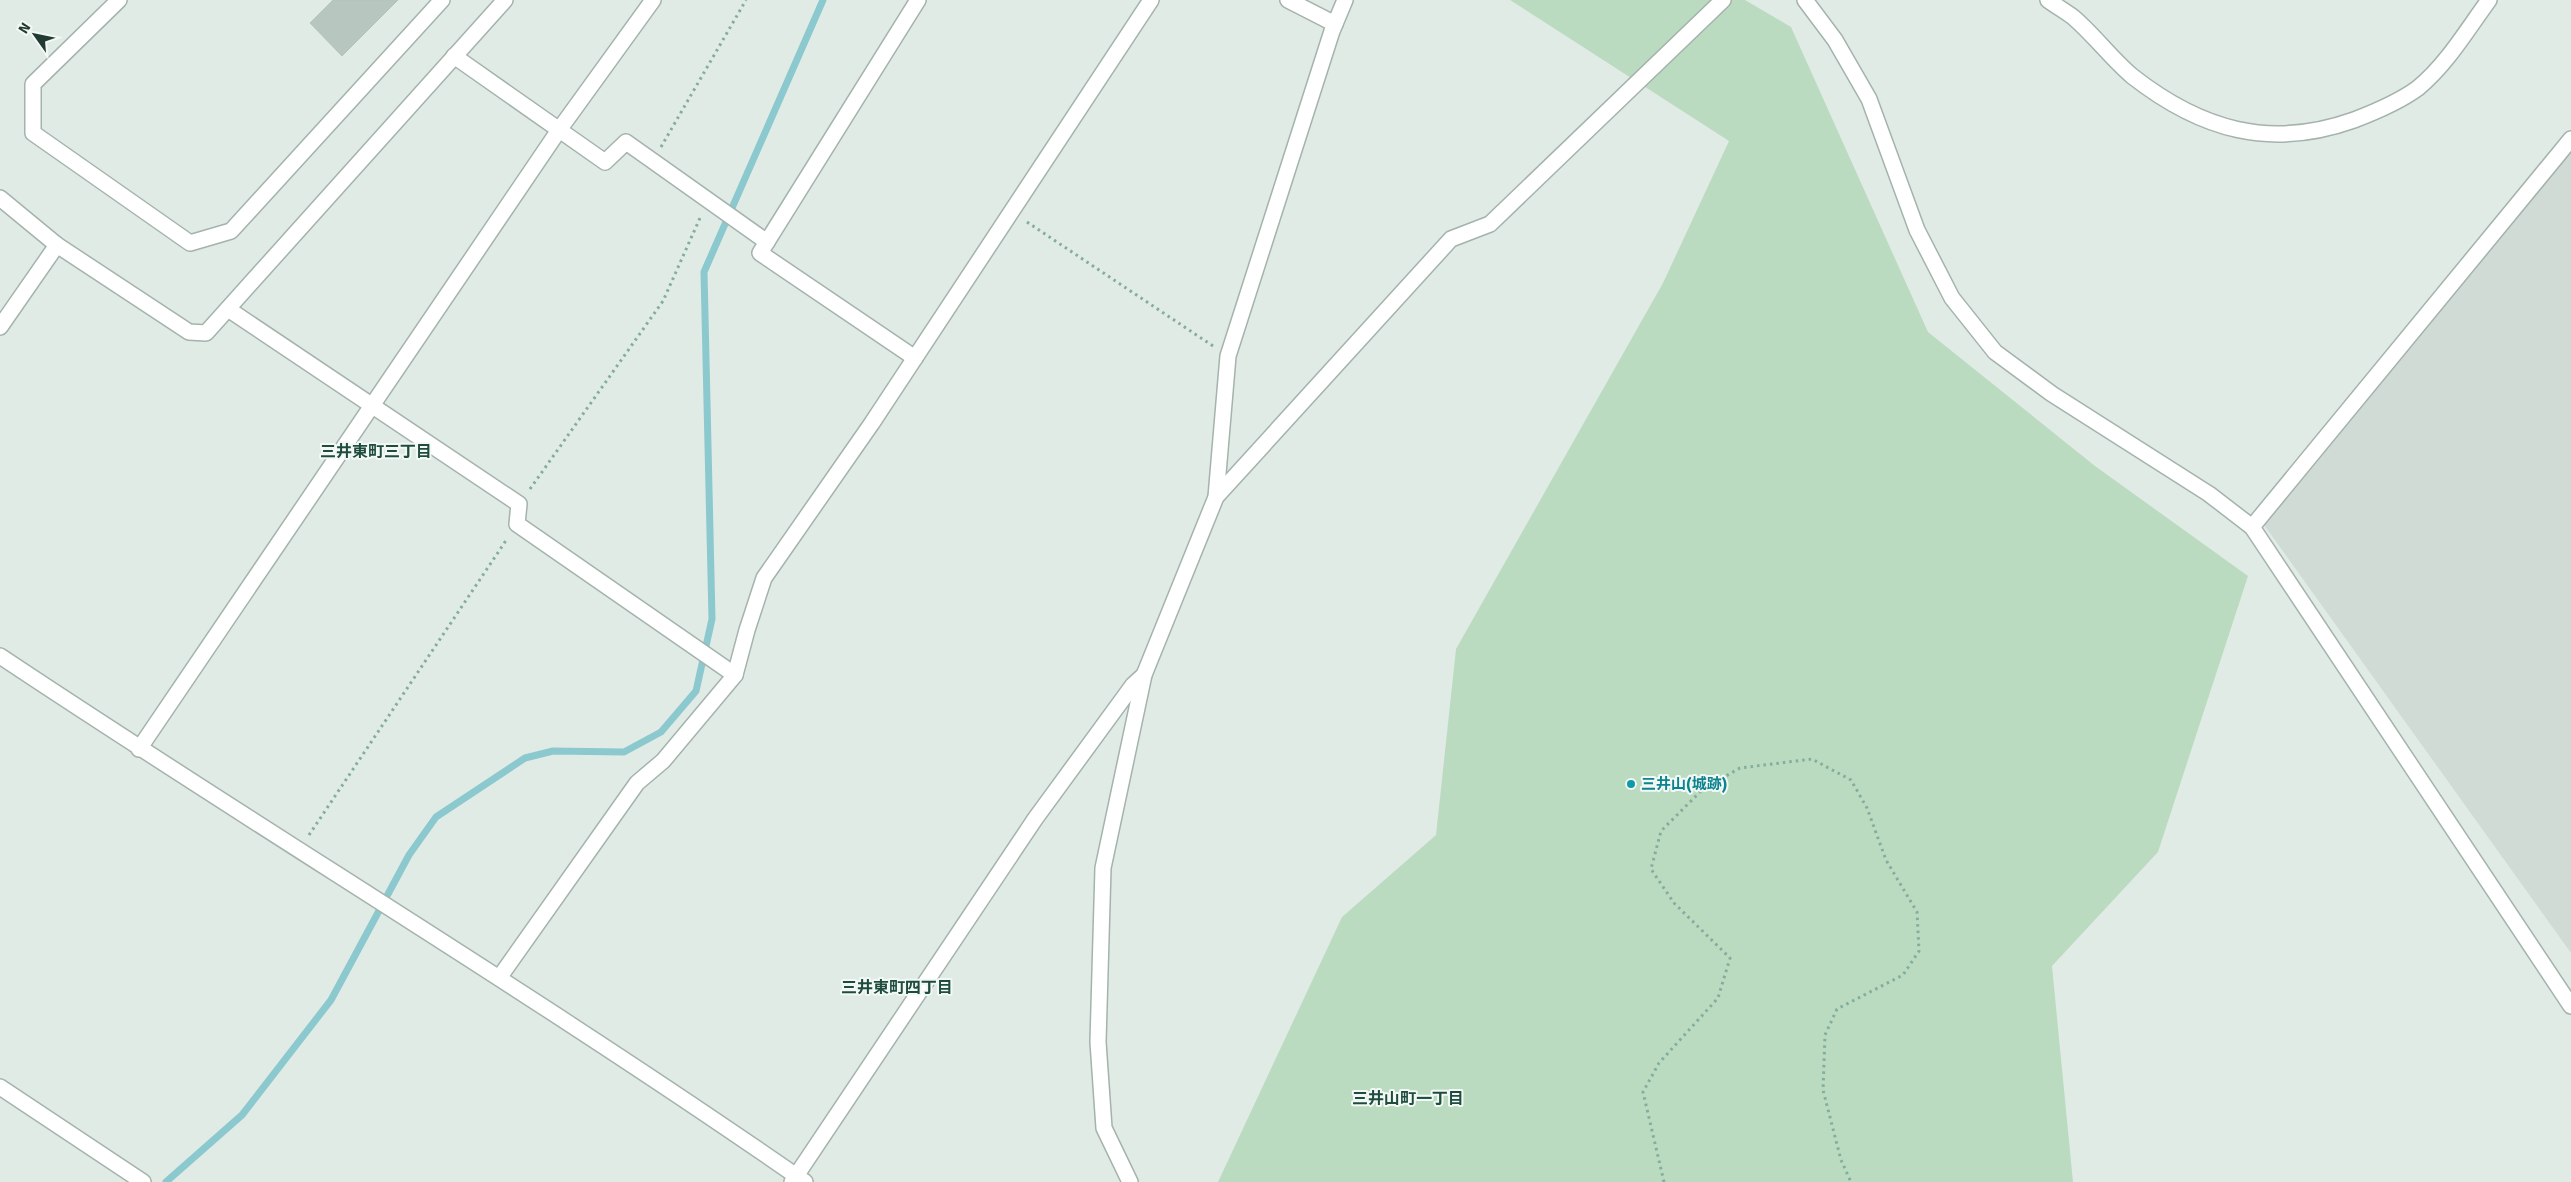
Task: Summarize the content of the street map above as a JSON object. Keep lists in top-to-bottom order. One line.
{"districts":["三井東町三丁目","三井東町四丁目","三井山町一丁目"],"places":["三井山(城跡)"],"north":"top left"}
